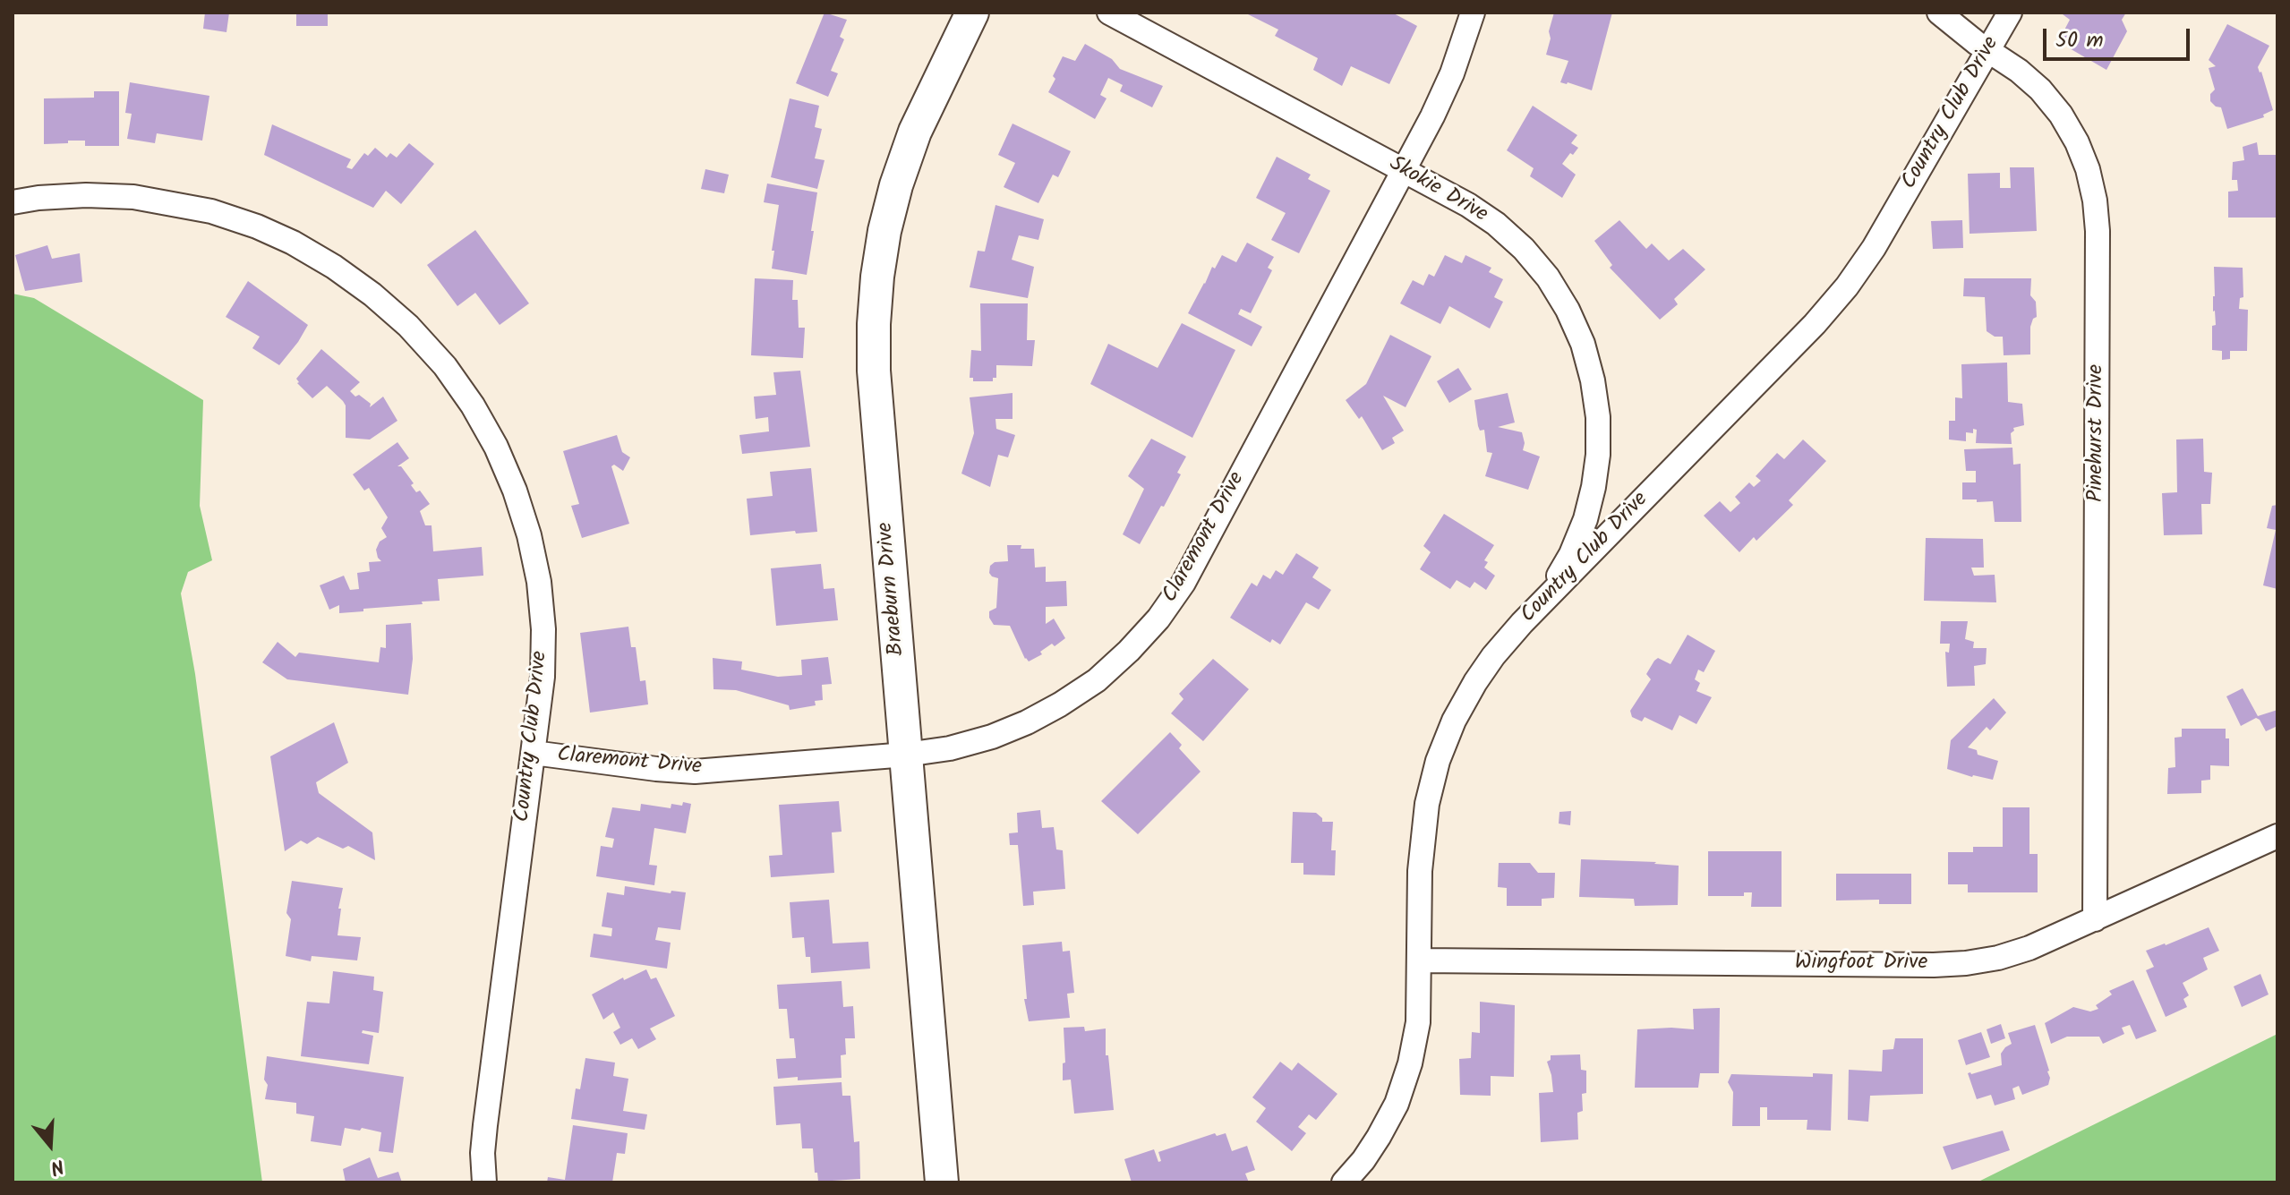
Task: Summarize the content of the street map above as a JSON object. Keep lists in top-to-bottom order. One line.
{"streets":{"street":["Country Club Drive","Skokie Drive","Pinehurst Drive","Claremont Drive","Braeburn Drive","Wingfoot Drive"]},"crossings":[["Country Club Drive","Skokie Drive"],["Country Club Drive","Pinehurst Drive"],["Country Club Drive","Claremont Drive"],["Country Club Drive","Wingfoot Drive"],["Skokie Drive","Claremont Drive"],["Pinehurst Drive","Wingfoot Drive"],["Claremont Drive","Braeburn Drive"]],"scale_bar":"50 m","north":"bottom"}
